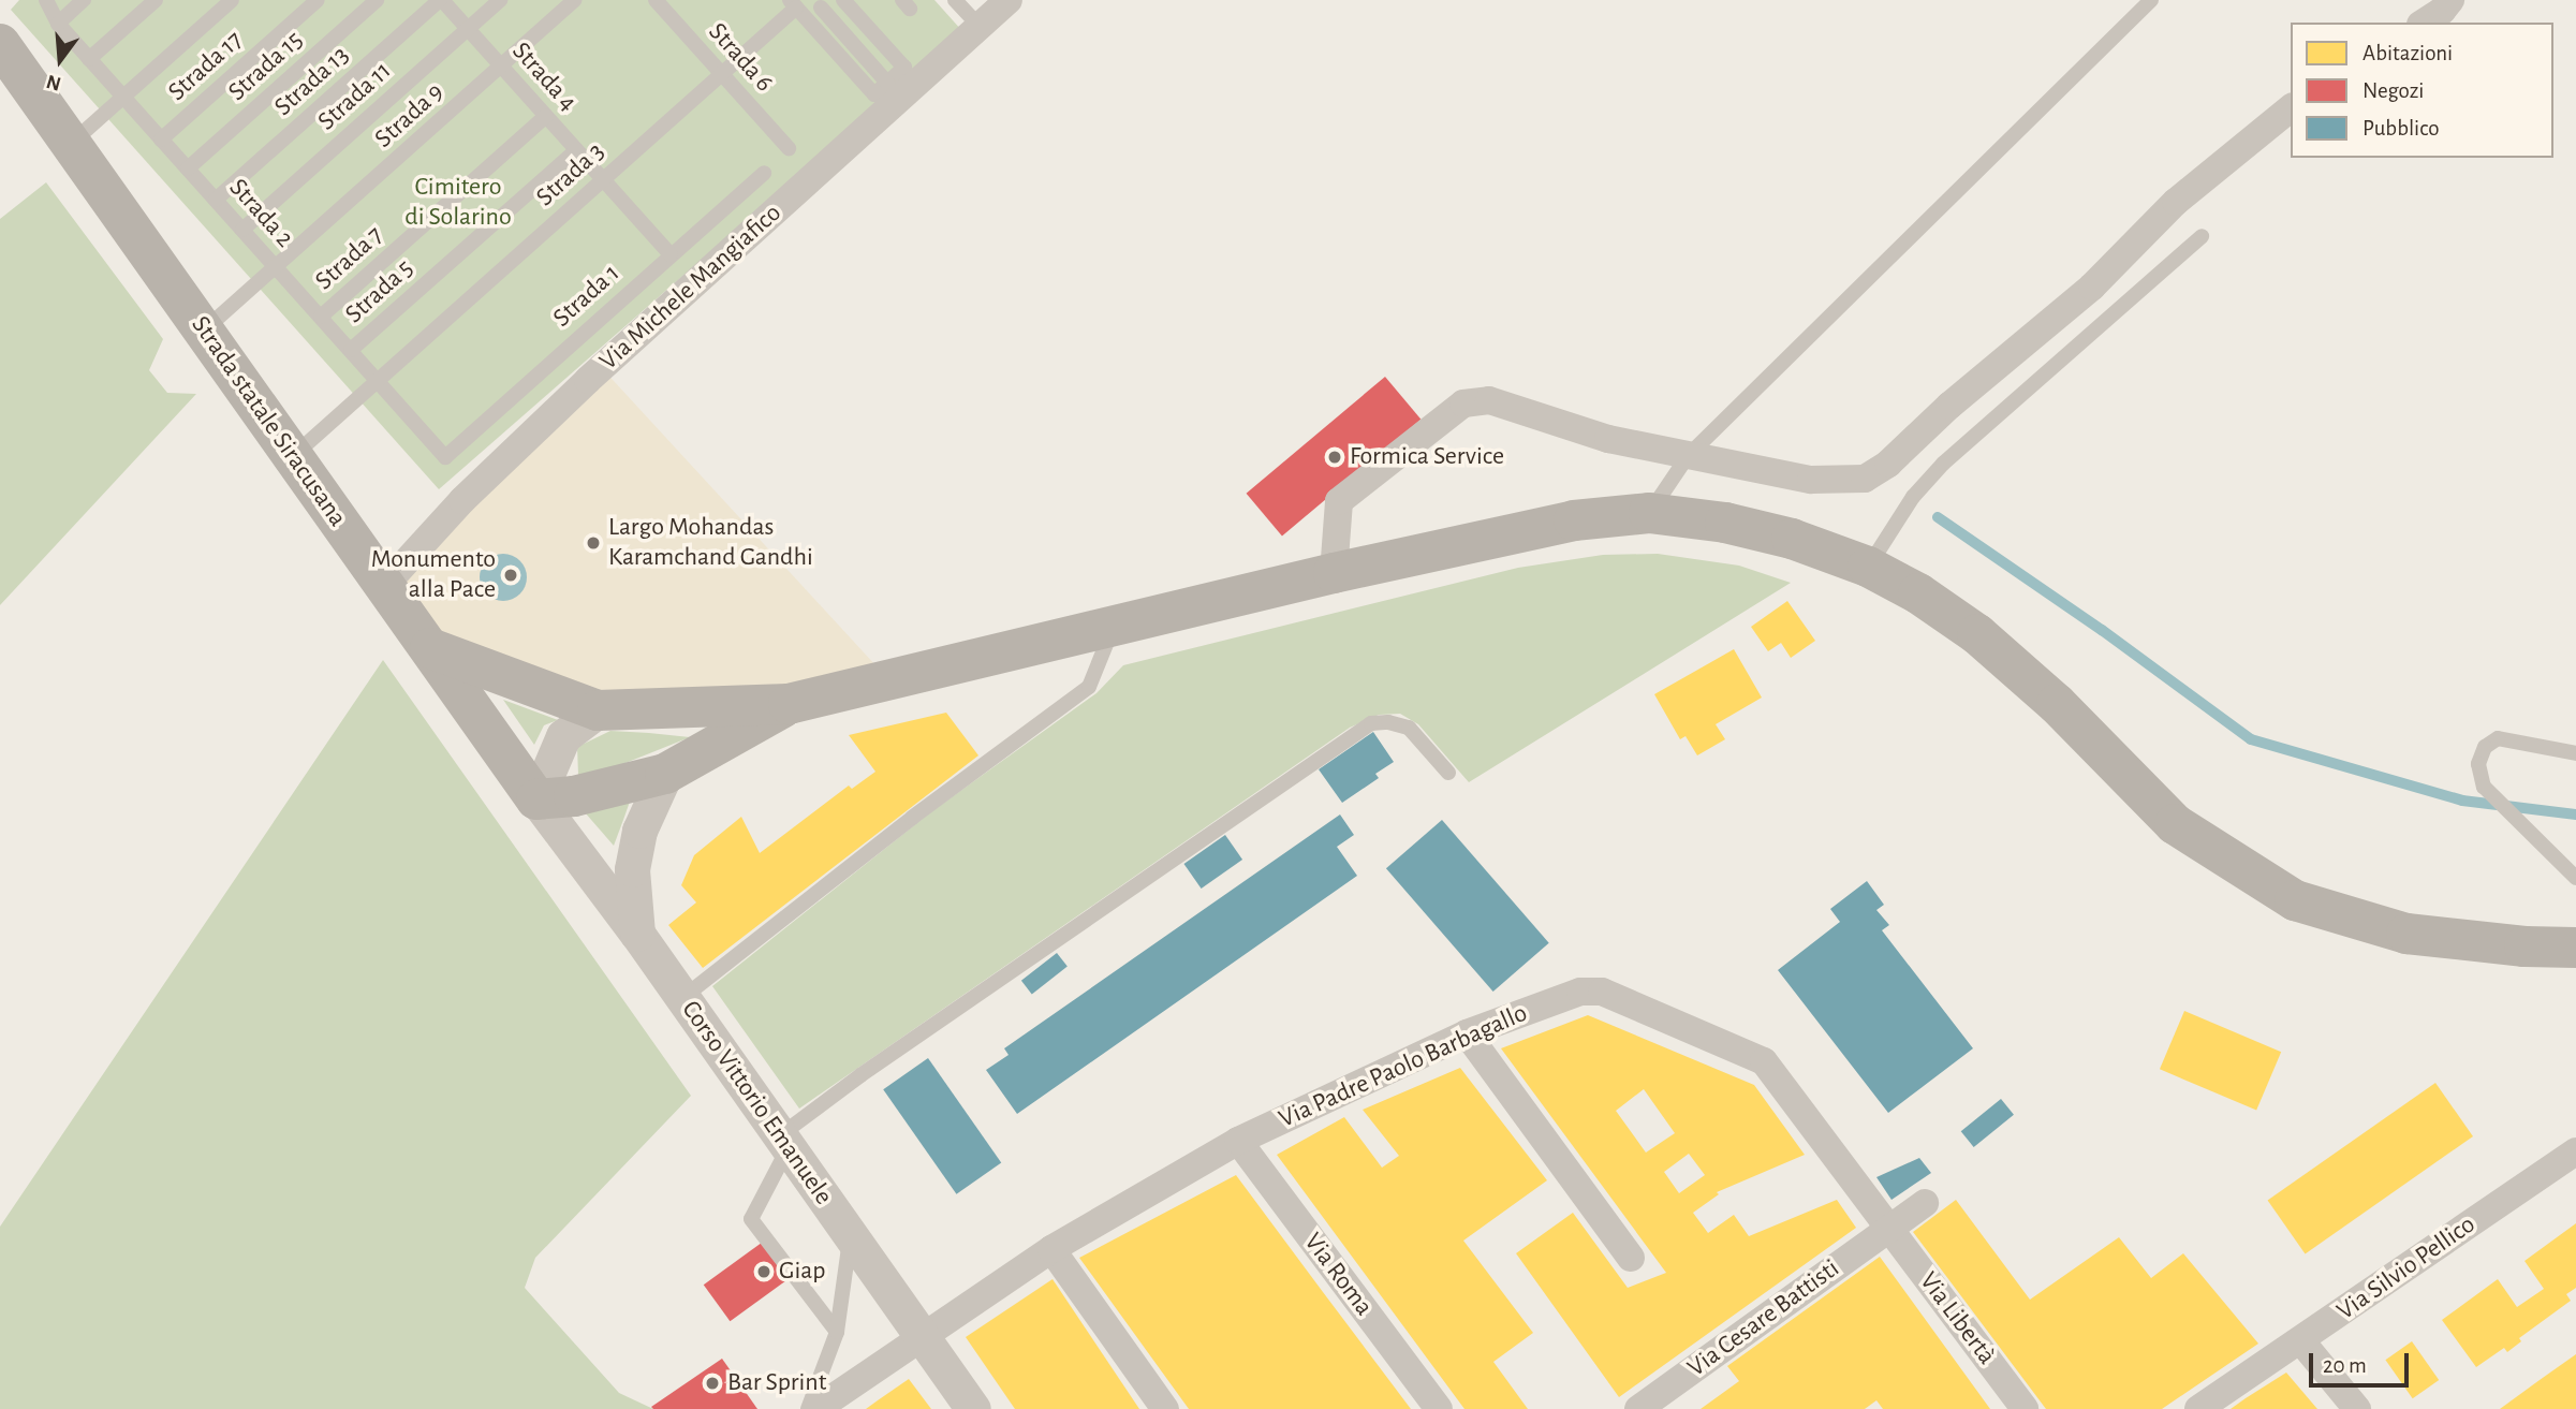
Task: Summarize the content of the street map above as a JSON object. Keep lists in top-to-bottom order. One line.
{"streets":{"main road":["Strada statale Siracusana"],"street":["Via Michele Mangiafico","Via Padre Paolo Barbagallo","Corso Vittorio Emanuele","Via Silvio Pellico","Via Roma","Via Cesare Battisti","Via Libertà"],"lane":["Strada 6","Strada 17","Strada 15","Strada 4","Strada 13","Strada 11","Strada 9","Strada 3","Strada 2","Strada 7","Strada 5","Strada 1"]},"crossings":[["Strada 6","Strada 3"],["Strada 17","Strada 2"],["Strada 15","Strada 2"],["Strada 4","Strada 13"],["Strada 4","Strada 11"],["Strada 4","Strada 9"],["Strada 4","Strada 3"],["Strada 4","Strada 7"],["Strada 4","Strada 5"],["Strada 4","Strada 1"],["Strada 13","Strada 2"],["Strada 11","Strada 2"],["Strada 9","Strada 2"],["Strada 9","Strada statale Siracusana"],["Strada 3","Strada 2"],["Strada 3","Strada statale Siracusana"],["Strada 2","Strada 7"],["Strada 2","Strada 5"],["Strada 2","Strada 1"],["Via Michele Mangiafico","Strada statale Siracusana"],["Strada statale Siracusana","Corso Vittorio Emanuele"],["Via Padre Paolo Barbagallo","Corso Vittorio Emanuele"],["Via Padre Paolo Barbagallo","Via Roma"],["Via Padre Paolo Barbagallo","Via Cesare Battisti"],["Via Padre Paolo Barbagallo","Via Libertà"],["Via Cesare Battisti","Via Libertà"]],"parks":["Cimitero di Solarino"],"places":["Formica Service","Largo Mohandas Karamchand Gandhi","Monumento alla Pace","Giap","Bar Sprint"],"legend":["Abitazioni","Negozi","Pubblico"],"scale_bar":"20 m","north":"bottom"}
